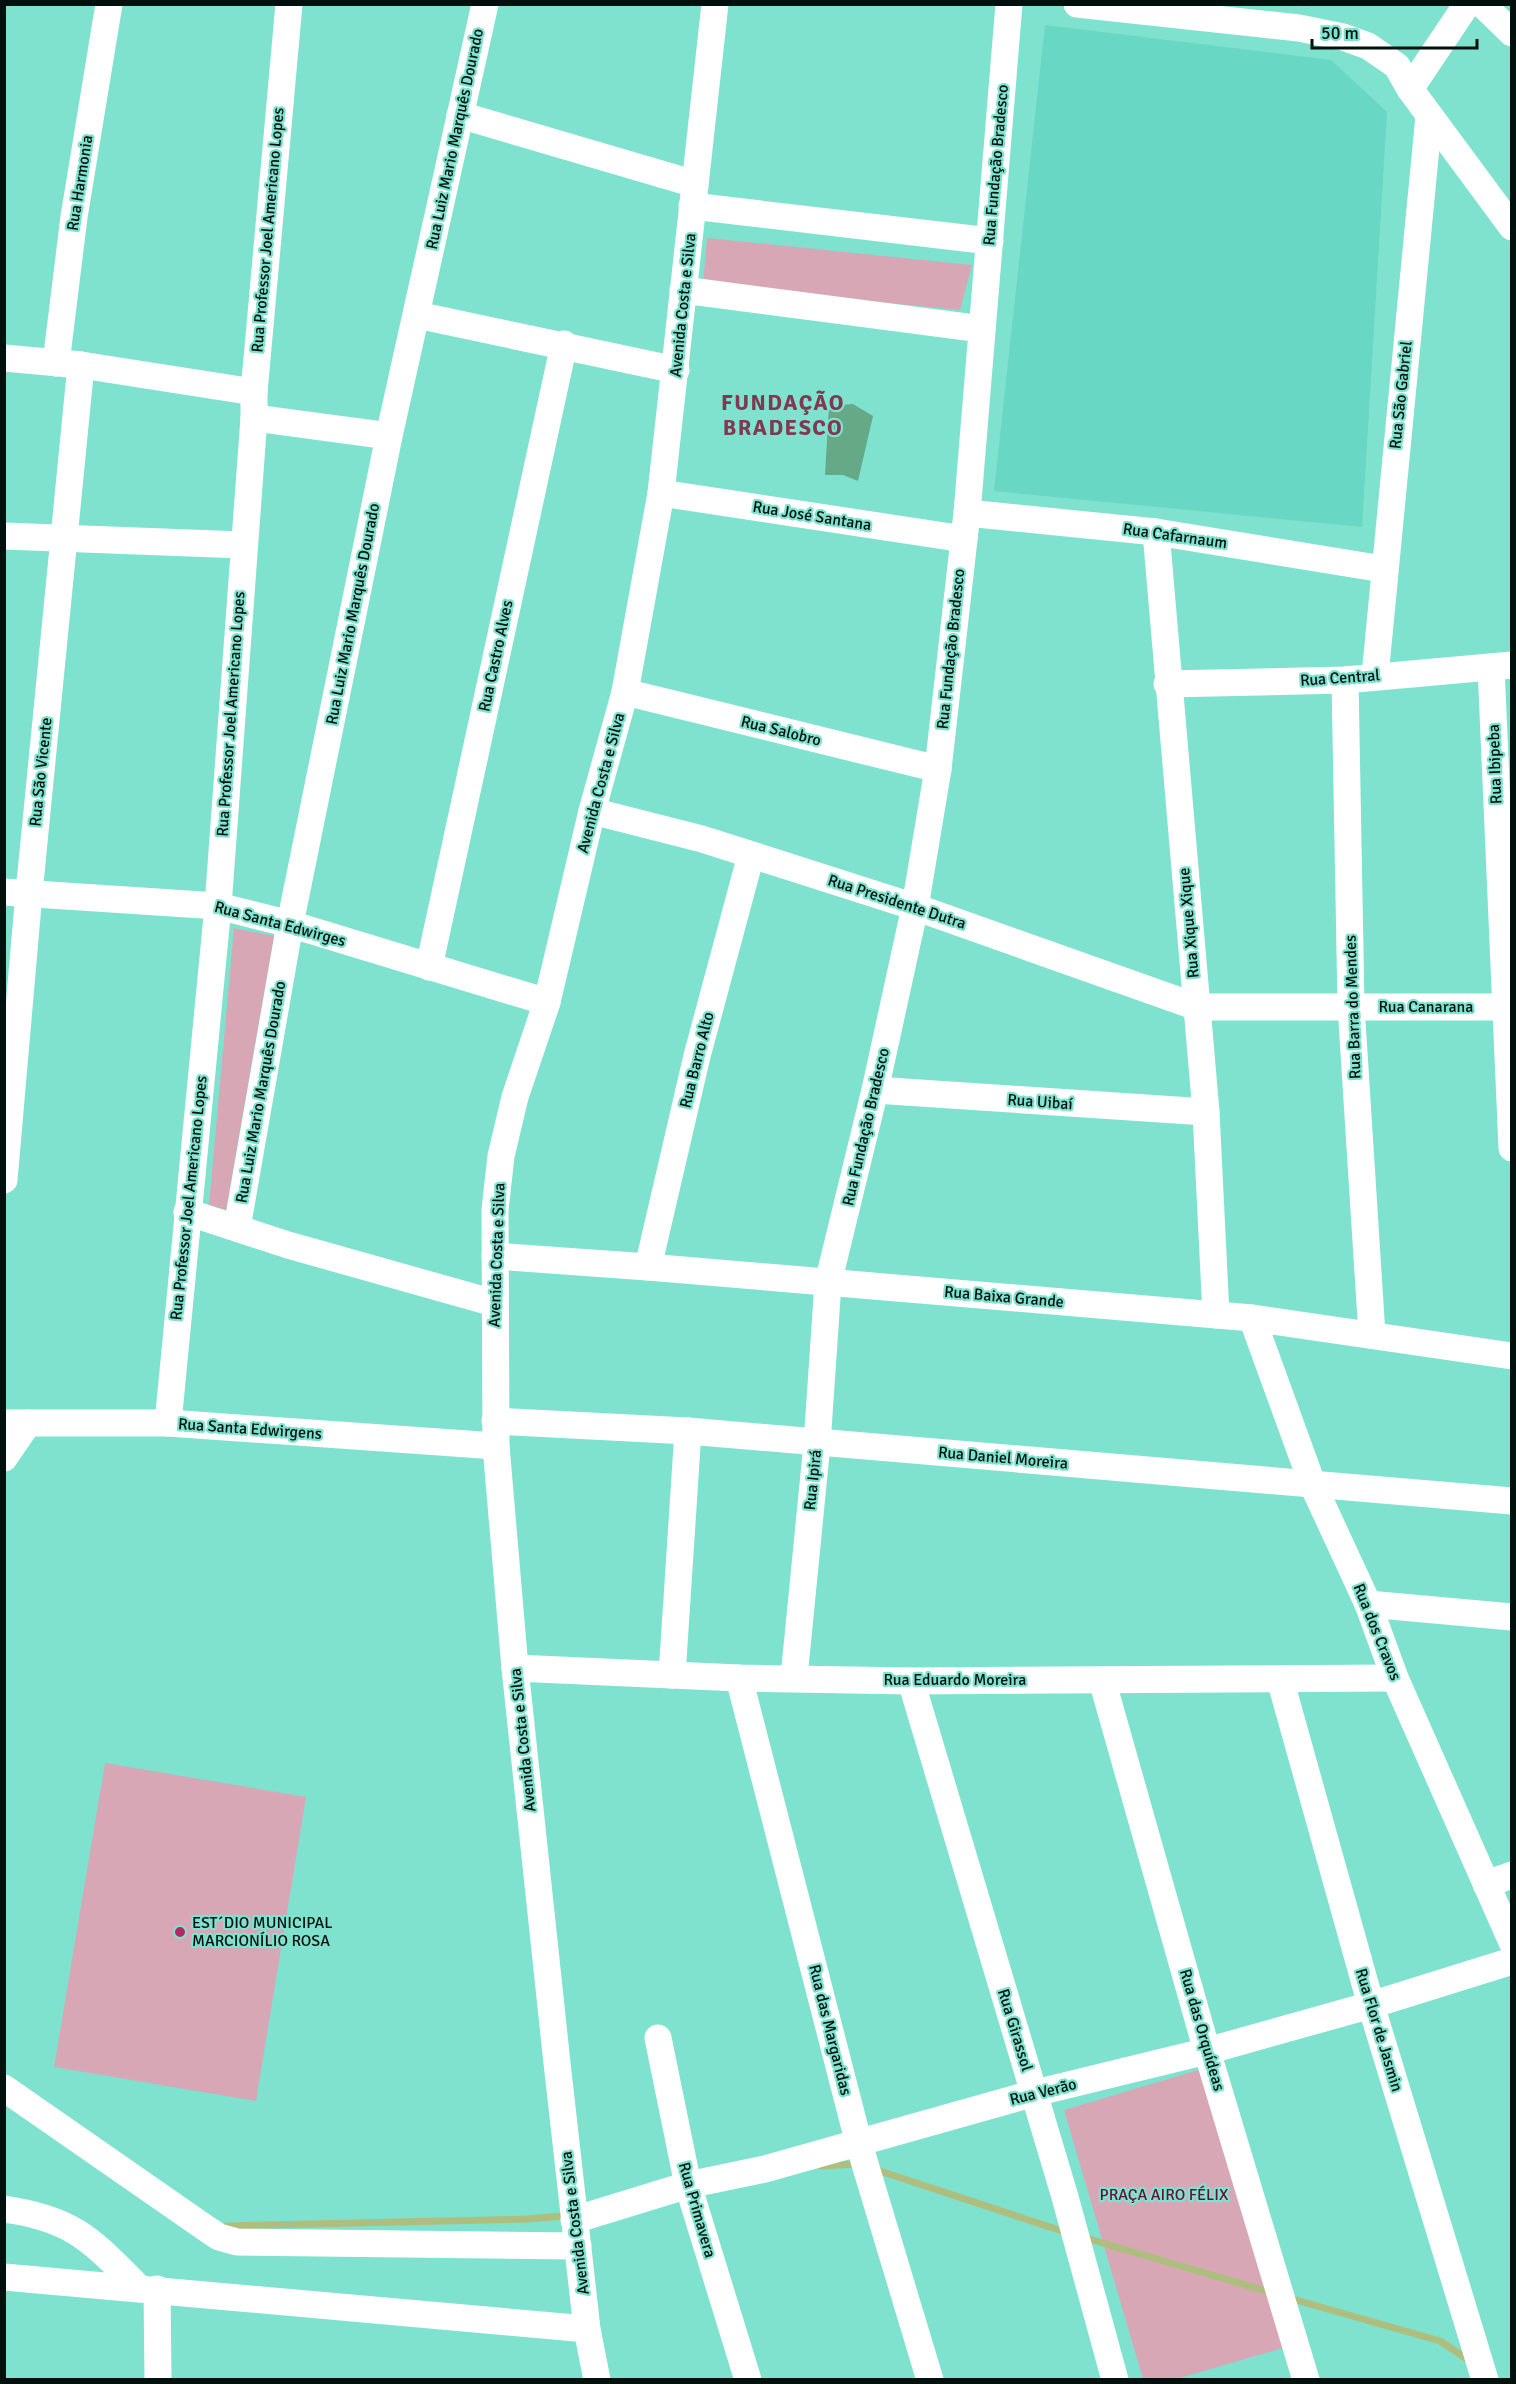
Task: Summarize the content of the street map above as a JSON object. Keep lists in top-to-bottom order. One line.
{"streets":{"street":["Rua Luiz Mario Marquês Dourado","Rua Fundação Bradesco","Rua Harmonia","Rua Professor Joel Americano Lopes","Avenida Costa e Silva","Rua São Gabriel","Rua José Santana","Rua Cafarnaum","Rua Castro Alves","Rua Central","Rua Salobro","Rua Ibipeba","Rua São Vicente","Rua Presidente Dutra","Rua Xique Xique","Rua Santa Edwirges","Rua Barra do Mendes","Rua Canarana","Rua Barro Alto","Rua Uibaí","Rua Baixa Grande","Rua Santa Edwirgens","Rua Daniel Moreira","Rua Ipirá","Rua dos Cravos","Rua Eduardo Moreira","Rua das Margaridas","Rua Girassol","Rua das Orquídeas","Rua Flor de Jasmin","Rua Verão","Rua Primavera"]},"crossings":[["Rua Luiz Mario Marquês Dourado","Rua Santa Edwirges"],["Rua Fundação Bradesco","Rua José Santana"],["Rua Fundação Bradesco","Rua Cafarnaum"],["Rua Fundação Bradesco","Rua Salobro"],["Rua Fundação Bradesco","Rua Presidente Dutra"],["Rua Fundação Bradesco","Rua Uibaí"],["Rua Fundação Bradesco","Rua Baixa Grande"],["Rua Fundação Bradesco","Rua Ipirá"],["Rua Harmonia","Rua São Vicente"],["Rua Professor Joel Americano Lopes","Rua Santa Edwirges"],["Rua Professor Joel Americano Lopes","Rua Santa Edwirgens"],["Avenida Costa e Silva","Rua José Santana"],["Avenida Costa e Silva","Rua Salobro"],["Avenida Costa e Silva","Rua Presidente Dutra"],["Avenida Costa e Silva","Rua Santa Edwirges"],["Avenida Costa e Silva","Rua Baixa Grande"],["Avenida Costa e Silva","Rua Santa Edwirgens"],["Avenida Costa e Silva","Rua Daniel Moreira"],["Avenida Costa e Silva","Rua Eduardo Moreira"],["Avenida Costa e Silva","Rua Verão"],["Rua São Gabriel","Rua Cafarnaum"],["Rua São Gabriel","Rua Central"],["Rua José Santana","Rua Cafarnaum"],["Rua Cafarnaum","Rua Xique Xique"],["Rua Castro Alves","Rua Santa Edwirges"],["Rua Central","Rua Ibipeba"],["Rua Central","Rua Xique Xique"],["Rua Central","Rua Barra do Mendes"],["Rua Ibipeba","Rua Canarana"],["Rua São Vicente","Rua Santa Edwirges"],["Rua Presidente Dutra","Rua Xique Xique"],["Rua Presidente Dutra","Rua Canarana"],["Rua Presidente Dutra","Rua Barro Alto"],["Rua Xique Xique","Rua Canarana"],["Rua Xique Xique","Rua Uibaí"],["Rua Xique Xique","Rua Baixa Grande"],["Rua Barra do Mendes","Rua Canarana"],["Rua Barra do Mendes","Rua Baixa Grande"],["Rua Barro Alto","Rua Baixa Grande"],["Rua Baixa Grande","Rua Ipirá"],["Rua Baixa Grande","Rua dos Cravos"],["Rua Santa Edwirgens","Rua Daniel Moreira"],["Rua Daniel Moreira","Rua Ipirá"],["Rua Daniel Moreira","Rua dos Cravos"],["Rua Ipirá","Rua Eduardo Moreira"],["Rua dos Cravos","Rua Eduardo Moreira"],["Rua Eduardo Moreira","Rua das Margaridas"],["Rua Eduardo Moreira","Rua Girassol"],["Rua Eduardo Moreira","Rua das Orquídeas"],["Rua Eduardo Moreira","Rua Flor de Jasmin"],["Rua das Margaridas","Rua Verão"],["Rua Girassol","Rua Verão"],["Rua das Orquídeas","Rua Verão"],["Rua Flor de Jasmin","Rua Verão"],["Rua Verão","Rua Primavera"]],"districts":["FUNDAÇÃO BRADESCO"],"parks":["PRAÇA AIRO FÉLIX"],"places":["EST´DIO MUNICIPAL MARCIONÍLIO ROSA"],"scale_bar":"50 m"}
